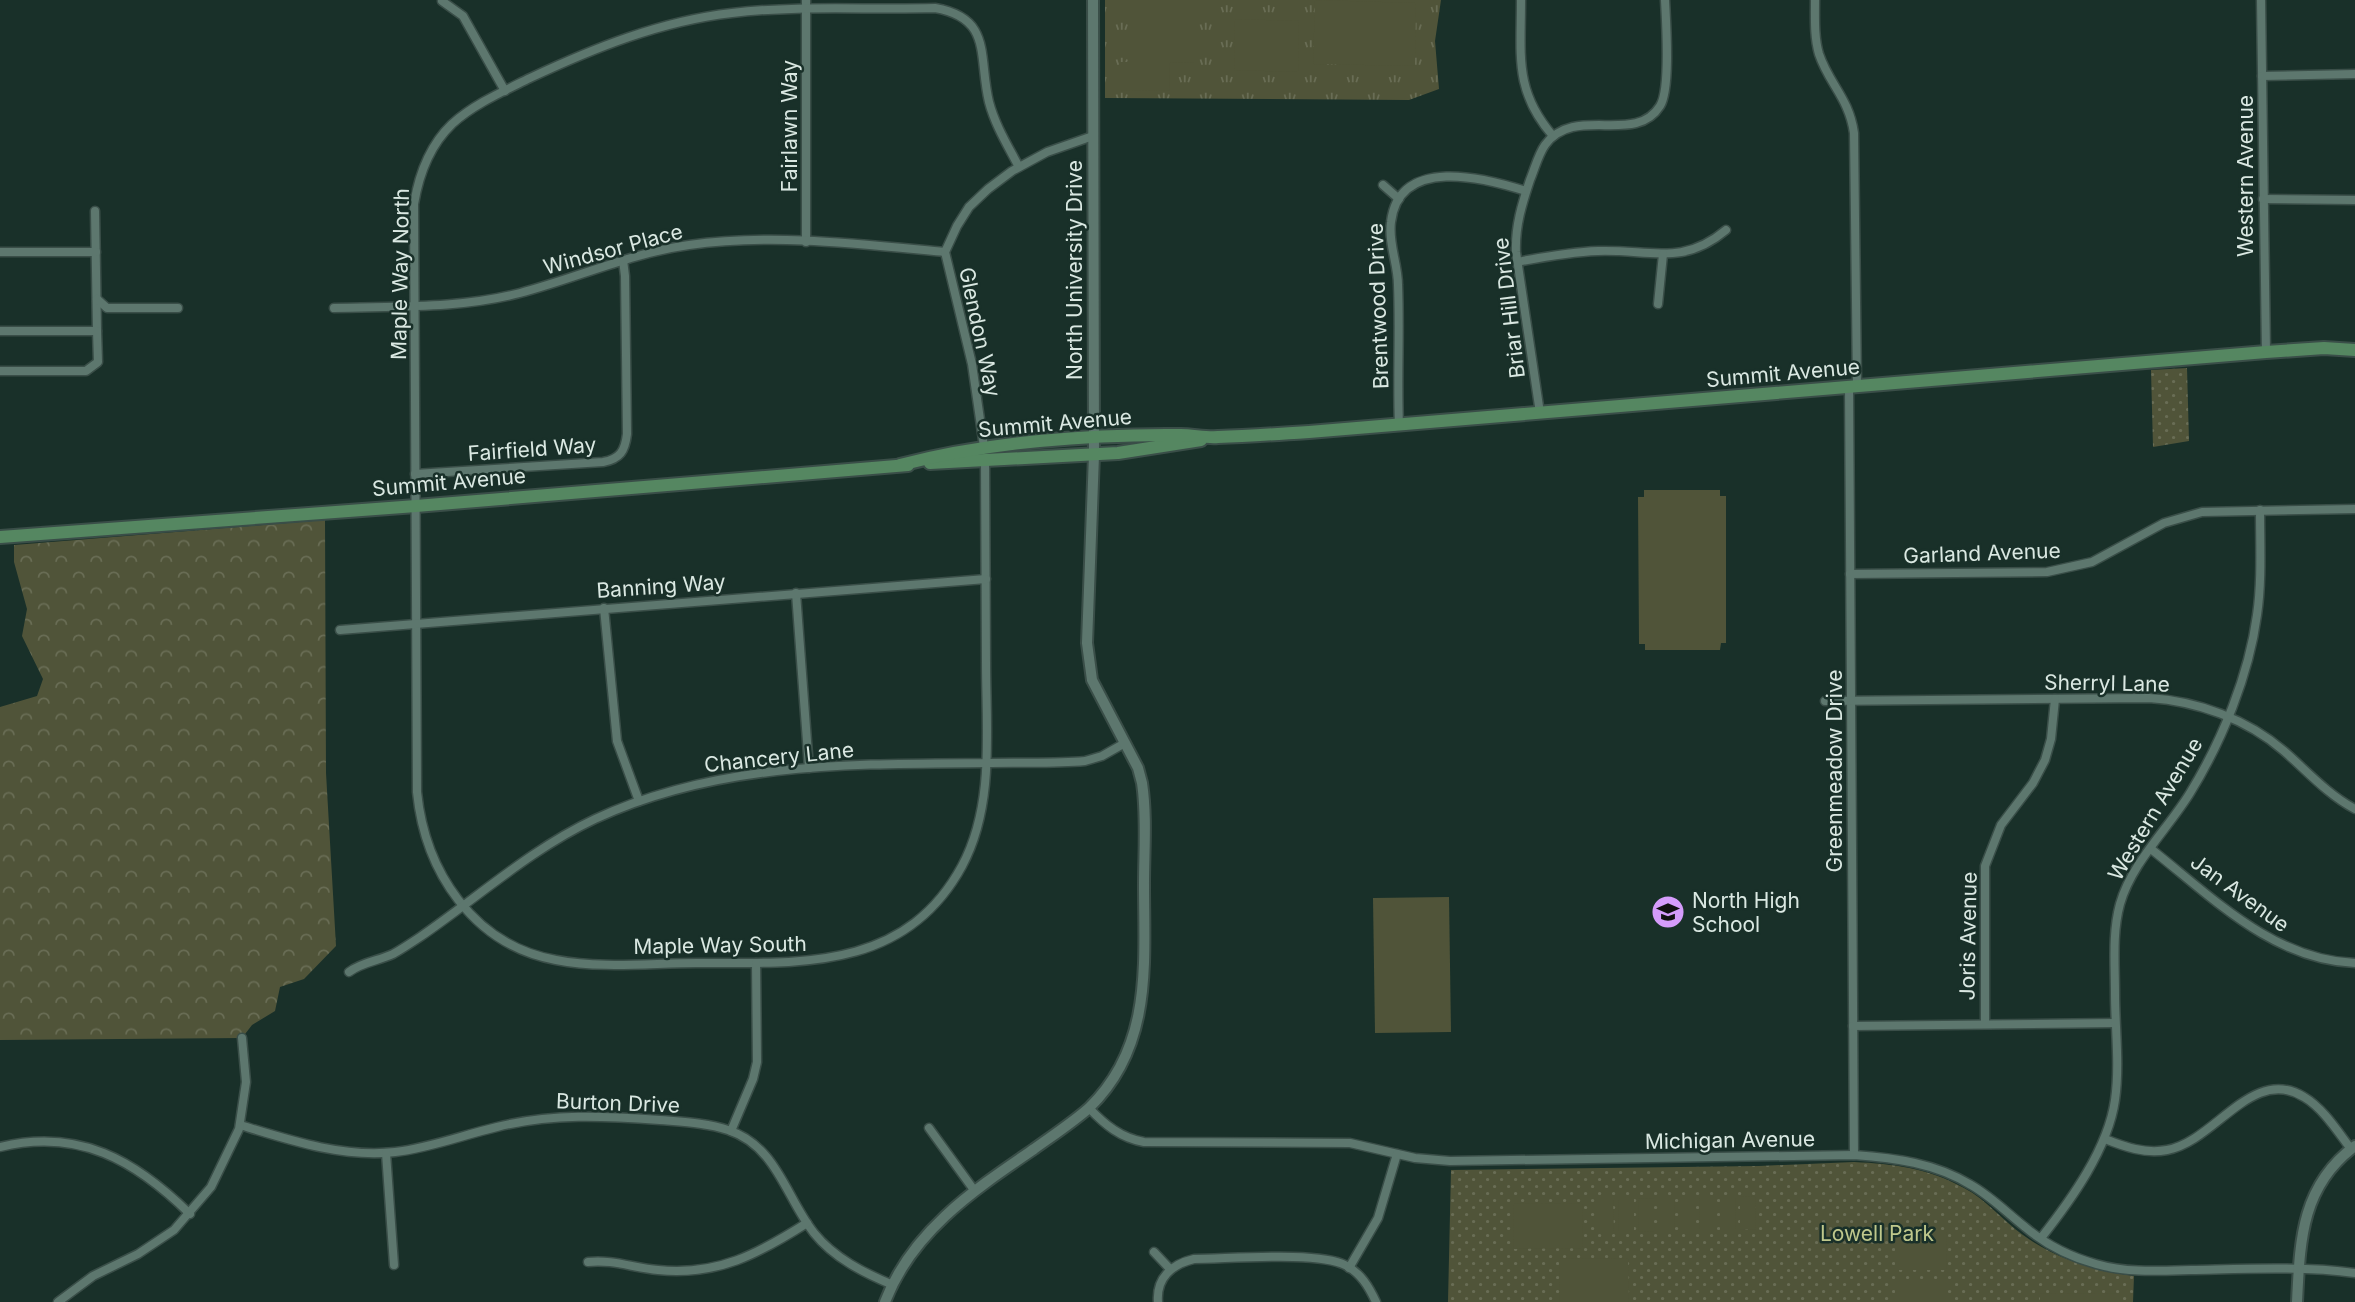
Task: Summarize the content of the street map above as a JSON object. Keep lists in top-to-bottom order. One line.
{"streets":{"main road":["Summit Avenue"],"street":["Fairlawn Way","Western Avenue","Windsor Place","North University Drive","Maple Way North","Brentwood Drive","Briar Hill Drive","Glendon Way","Fairfield Way","Garland Avenue","Banning Way","Sherryl Lane","Chancery Lane","Greenmeadow Drive","Jan Avenue","Joris Avenue","Maple Way South","Burton Drive","Michigan Avenue"]},"crossings":[["Fairlawn Way","Windsor Place"],["Fairlawn Way","Maple Way North"],["Western Avenue","Summit Avenue"],["Western Avenue","Garland Avenue"],["Western Avenue","Sherryl Lane"],["Western Avenue","Jan Avenue"],["Western Avenue","Michigan Avenue"],["Windsor Place","Maple Way North"],["Windsor Place","Glendon Way"],["Windsor Place","Fairfield Way"],["North University Drive","Glendon Way"],["North University Drive","Summit Avenue"],["North University Drive","Chancery Lane"],["North University Drive","Burton Drive"],["North University Drive","Michigan Avenue"],["Maple Way North","Glendon Way"],["Maple Way North","Summit Avenue"],["Maple Way North","Fairfield Way"],["Maple Way North","Maple Way South"],["Brentwood Drive","Briar Hill Drive"],["Brentwood Drive","Summit Avenue"],["Briar Hill Drive","Summit Avenue"],["Glendon Way","Summit Avenue"],["Glendon Way","Maple Way South"],["Summit Avenue","Greenmeadow Drive"],["Summit Avenue","Maple Way South"],["Garland Avenue","Greenmeadow Drive"],["Banning Way","Maple Way South"],["Sherryl Lane","Greenmeadow Drive"],["Sherryl Lane","Joris Avenue"],["Chancery Lane","Maple Way South"],["Greenmeadow Drive","Michigan Avenue"]],"parks":["Lowell Park"],"places":{"school or university":["North High School"]}}
